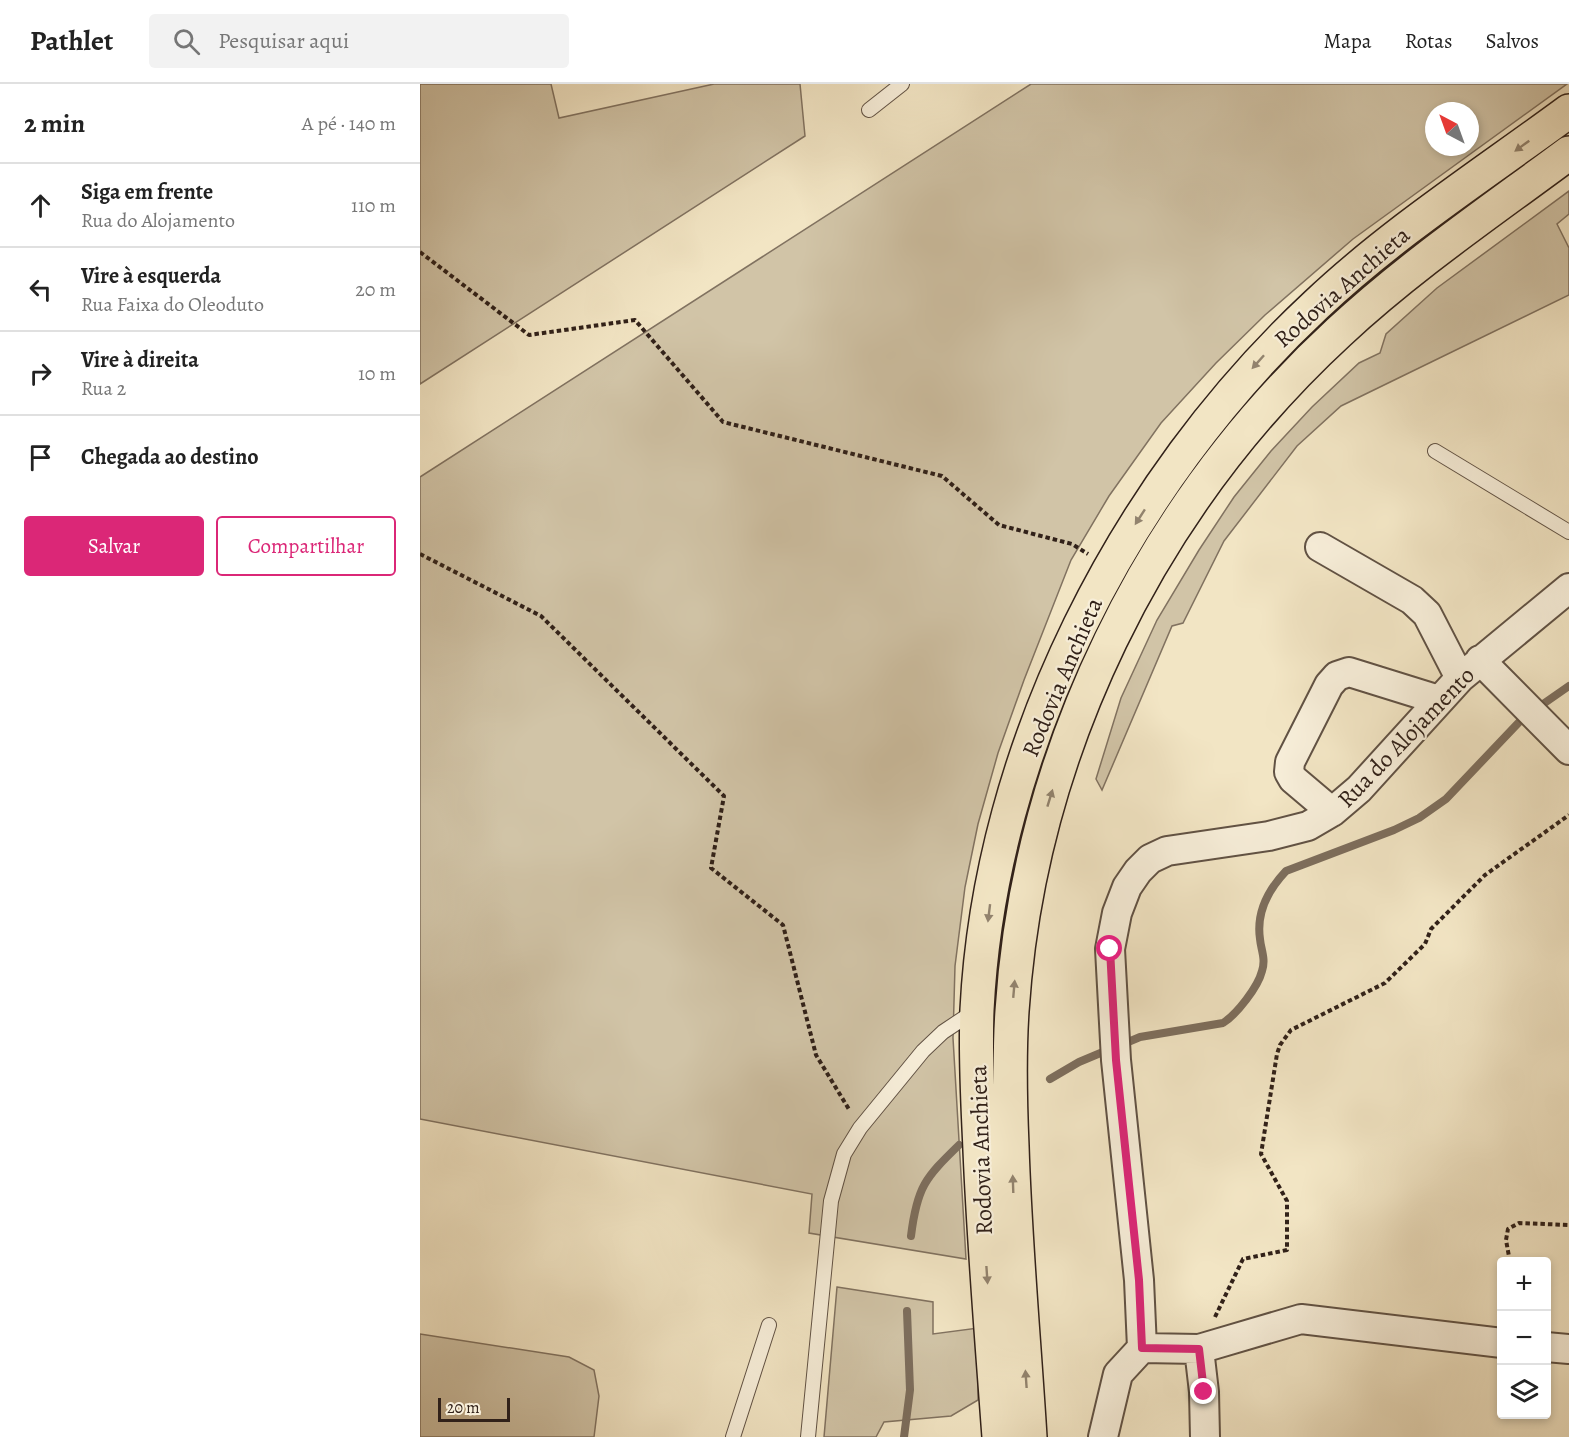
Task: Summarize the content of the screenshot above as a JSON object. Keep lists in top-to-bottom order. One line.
{"streets":{"highway":["Rodovia Anchieta"],"street":["Rua do Alojamento"]},"scale_bar":"20 m","north":"top left","page":{"header":"Pathlet","search":"Pesquisar aqui","nav":["Mapa","Rotas","Salvos"],"heading":["2 min","A pé · 140 m"],"list":[["Siga em frente","Rua do Alojamento","110 m"],["Vire à esquerda","Rua Faixa do Oleoduto","20 m"],["Vire à direita","Rua 2","10 m"],"Chegada ao destino"],"buttons":["Salvar","Compartilhar"],"map_buttons":["+","−"],"scale":"20 m"}}
